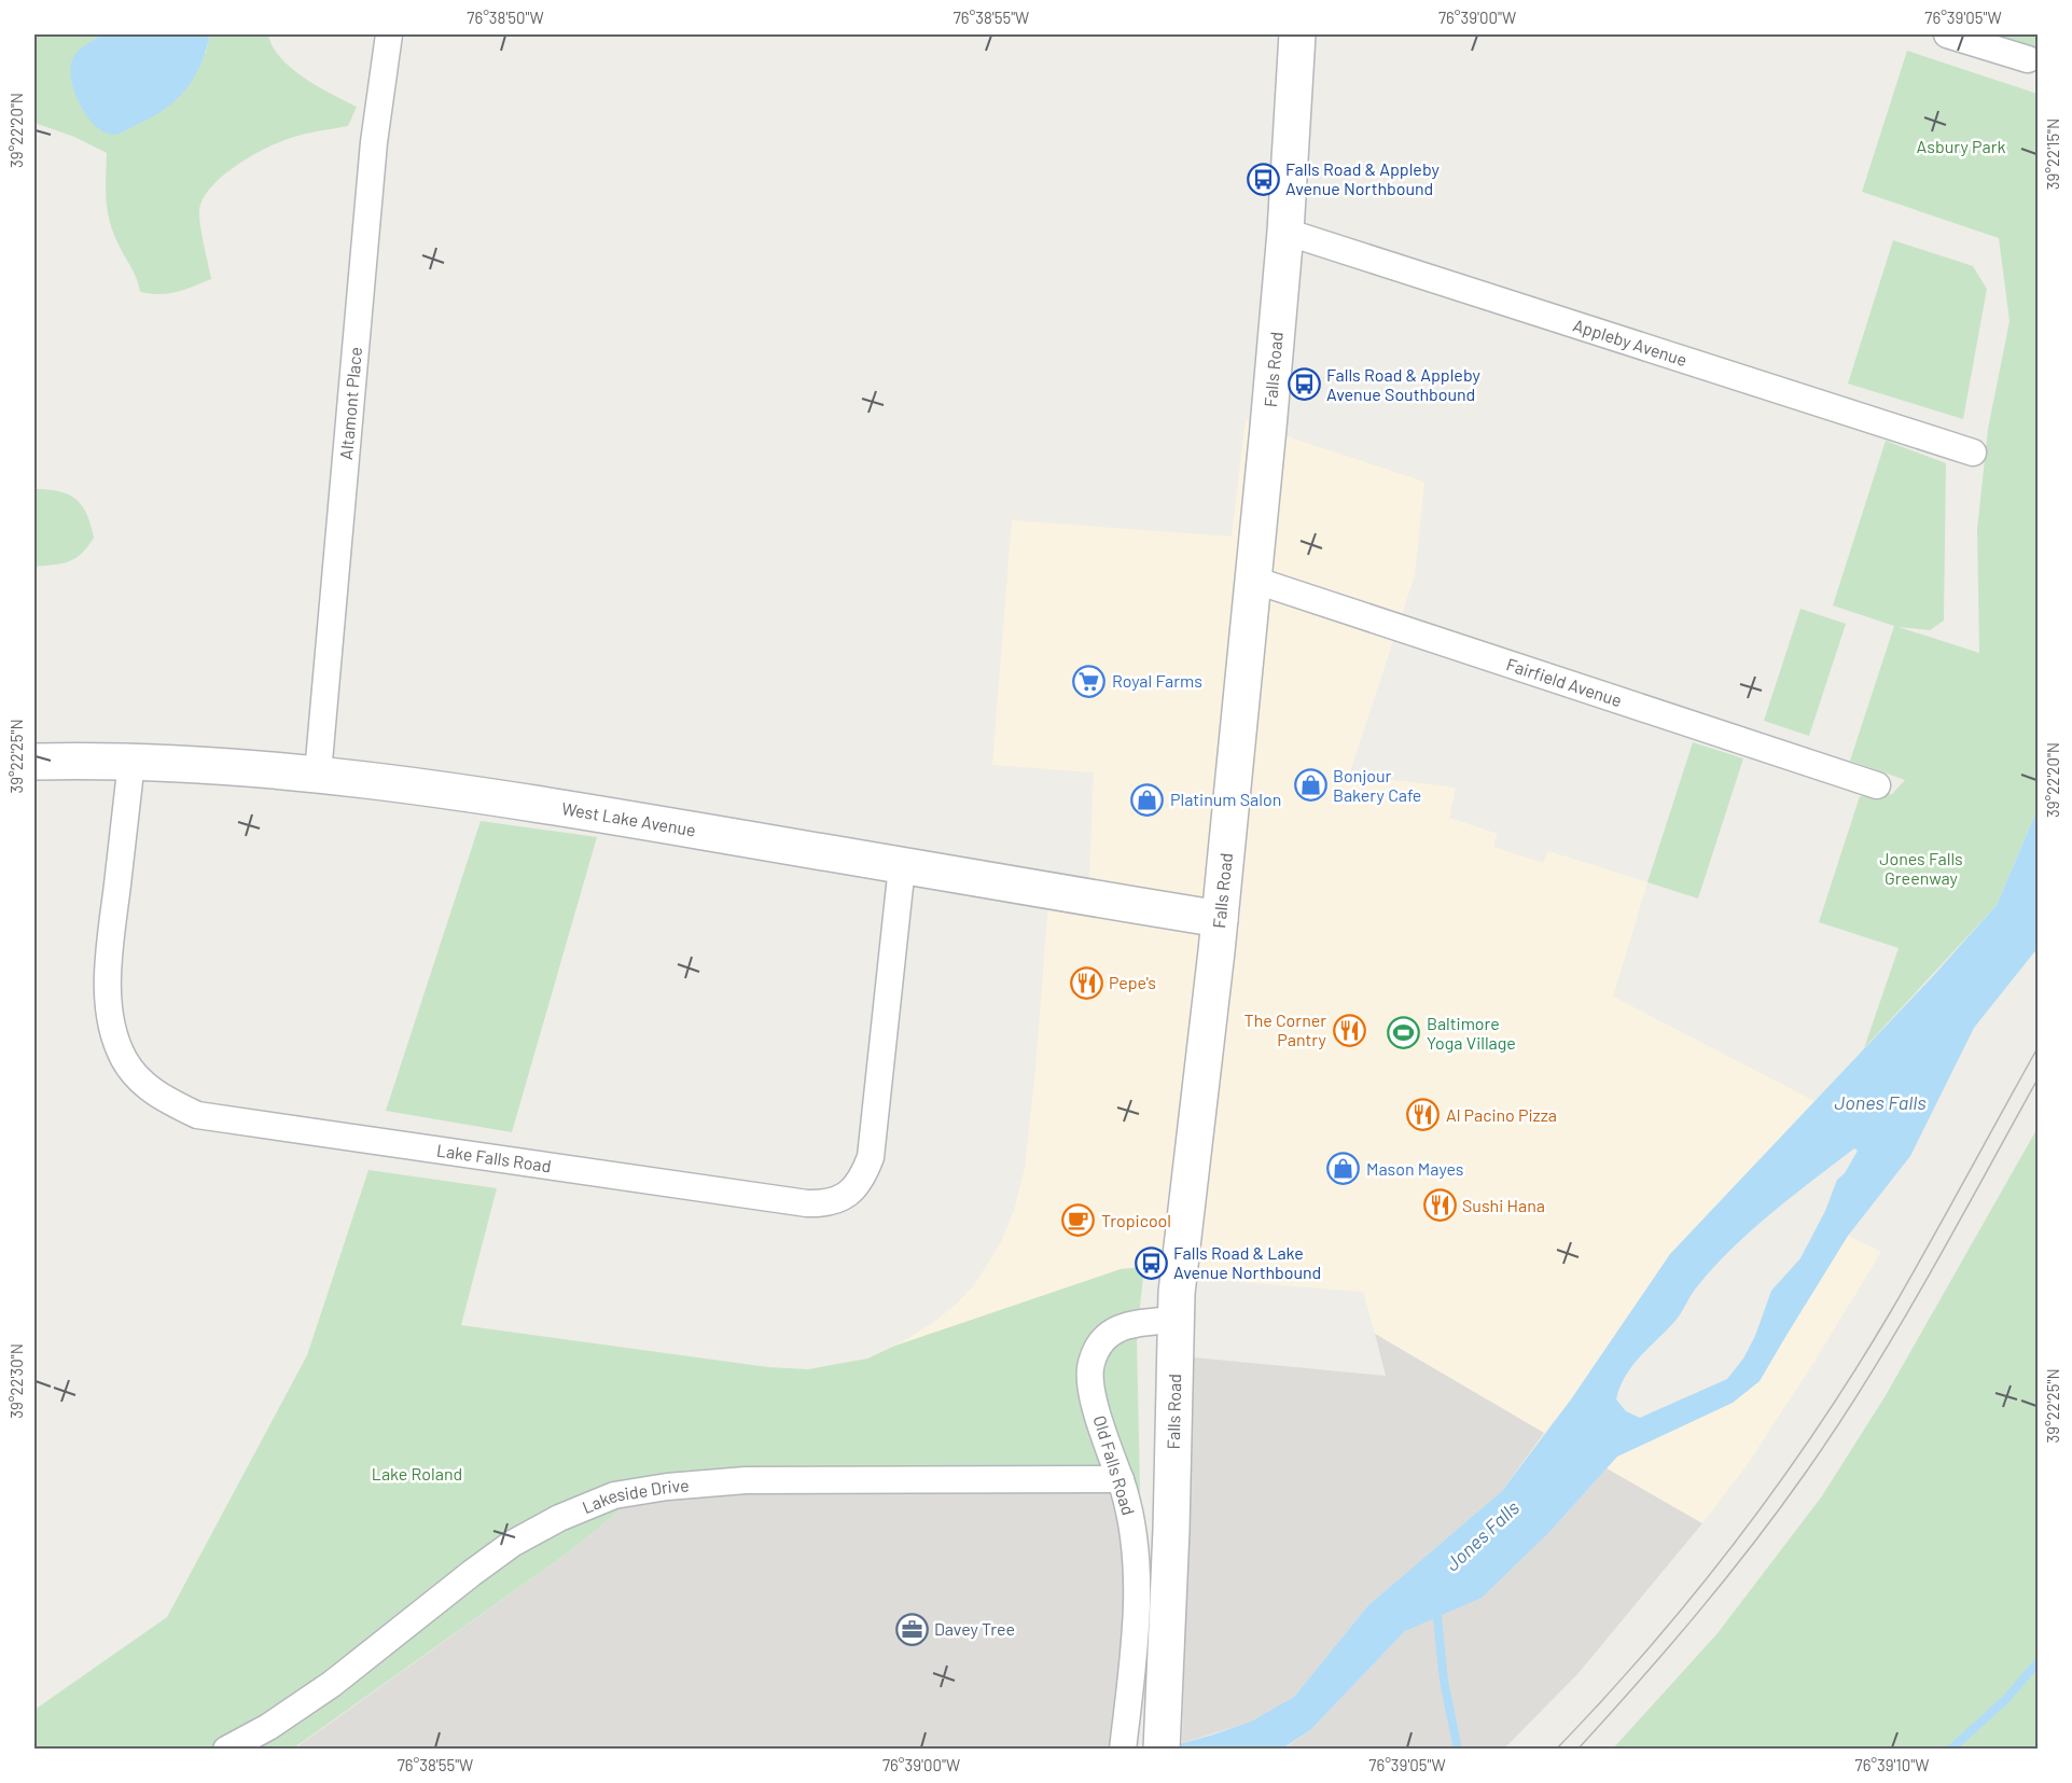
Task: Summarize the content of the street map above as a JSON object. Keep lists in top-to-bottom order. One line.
{"streets":{"main road":["Falls Road","West Lake Avenue"],"street":["Appleby Avenue","Altamont Place","Fairfield Avenue","Lake Falls Road","Old Falls Road","Lakeside Drive"]},"crossings":[["Appleby Avenue","Falls Road"],["Falls Road","Fairfield Avenue"],["Falls Road","West Lake Avenue"],["Falls Road","Old Falls Road"],["Altamont Place","West Lake Avenue"],["West Lake Avenue","Lake Falls Road"],["Old Falls Road","Lakeside Drive"]],"water":["Jones Falls"],"parks":["Asbury Park","Jones Falls Greenway","Lake Roland"],"places":{"bus stop":["Falls Road & Appleby Avenue Northbound","Falls Road & Appleby Avenue Southbound","Falls Road & Lake Avenue Northbound"],"supermarket":["Royal Farms"],"shop":["Bonjour Bakery Cafe","Platinum Salon","Mason Mayes"],"restaurant":["Pepe's","The Corner Pantry","Al Pacino Pizza","Sushi Hana"],"sports":["Baltimore Yoga Village"],"cafe":["Tropicool"],"office":["Davey Tree"]},"coordinates":["76°38'50\"W","76°38'55\"W","76°39'00\"W","76°39'05\"W","39°22'20\"N","39°22'15\"N","39°22'25\"N","39°22'30\"N","76°39'10\"W"]}
